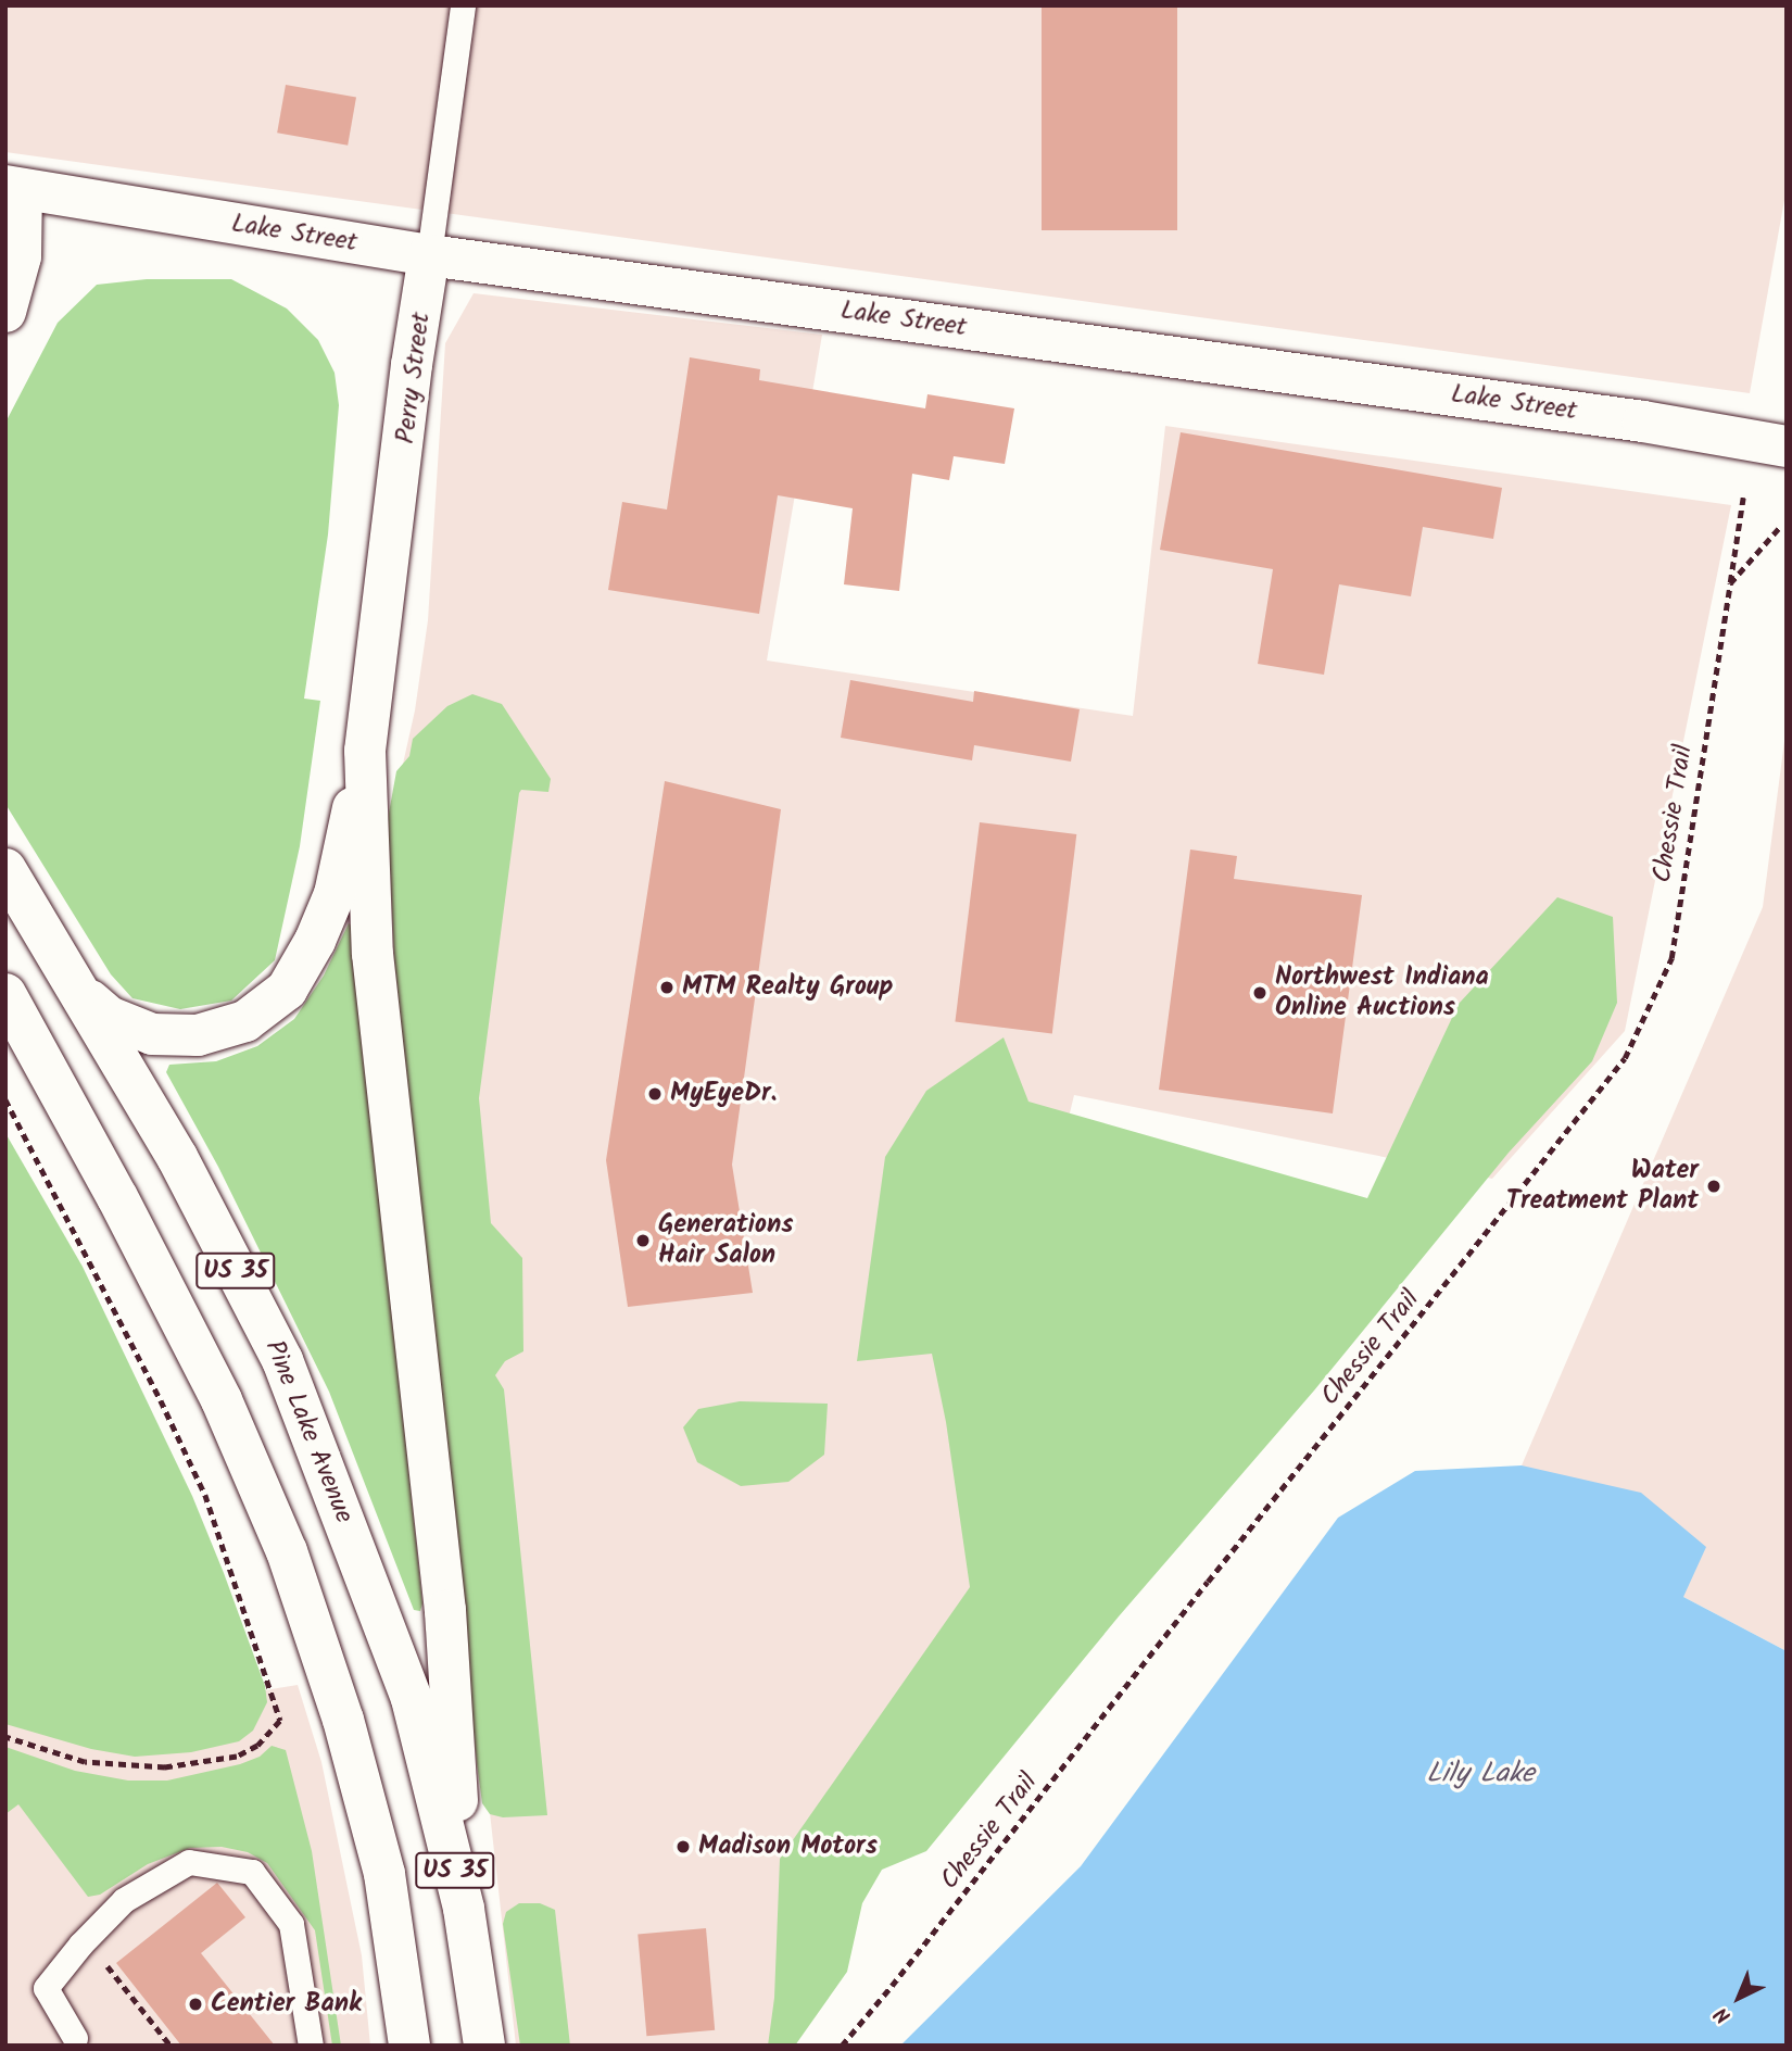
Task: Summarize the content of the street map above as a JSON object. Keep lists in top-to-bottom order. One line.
{"streets":{"main road":["Lake Street","Perry Street","US 35","Pine Lake Avenue"],"path":["Chessie Trail"]},"crossings":[["Lake Street","Perry Street"]],"water":["Lily Lake"],"places":["MTM Realty Group","Northwest Indiana Online Auctions","MyEyeDr.","Water Treatment Plant","Generations Hair Salon","Madison Motors","Centier Bank"],"north":"bottom left"}
